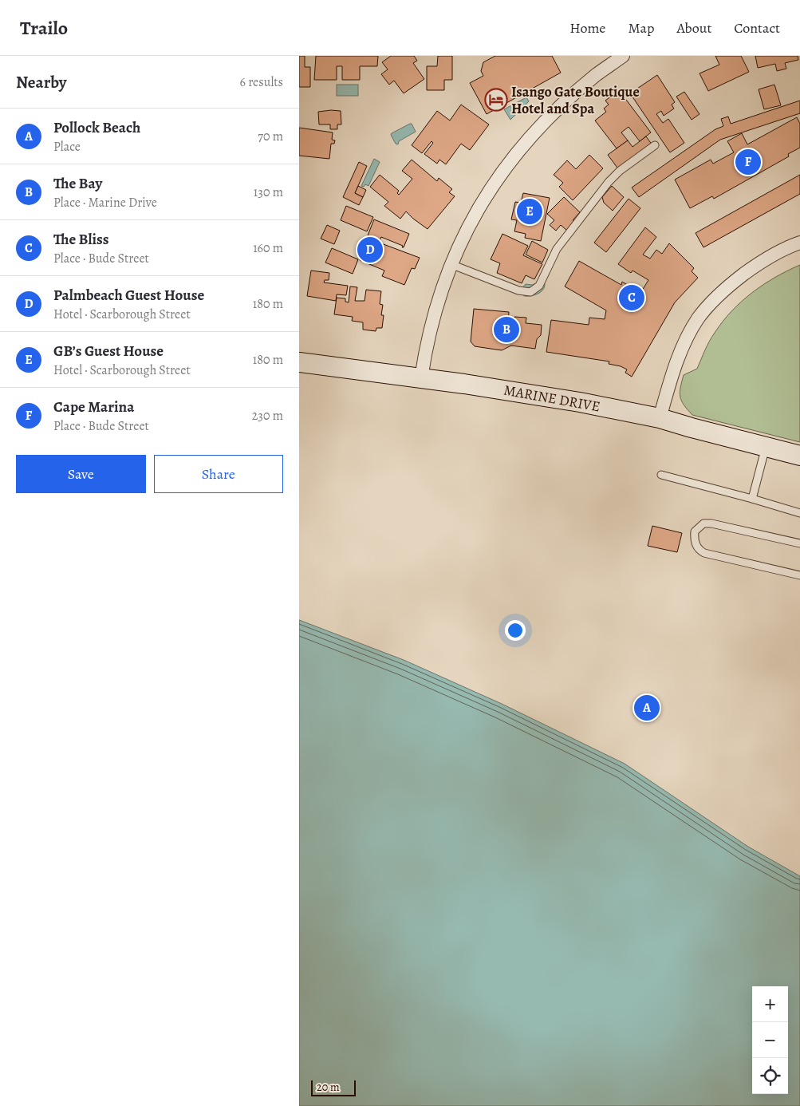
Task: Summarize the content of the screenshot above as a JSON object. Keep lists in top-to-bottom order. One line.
{"streets":{"main road":["MARINE DRIVE"]},"places":{"hotel":["Isango Gate Boutique Hotel and Spa"]},"scale_bar":"20 m","page":{"header":"Trailo","nav":["Home","Map","About","Contact"],"heading":["Nearby","6 results"],"list":[{"mark":"A","name":"Pollock Beach","note":"Place","value":"70 m"},{"mark":"B","name":"The Bay","note":"Place · Marine Drive","value":"130 m"},{"mark":"C","name":"The Bliss","note":"Place · Bude Street","value":"160 m"},{"mark":"D","name":"Palmbeach Guest House","note":"Hotel · Scarborough Street","value":"180 m"},{"mark":"E","name":"GB’s Guest House","note":"Hotel · Scarborough Street","value":"180 m"},{"mark":"F","name":"Cape Marina","note":"Place · Bude Street","value":"230 m"}],"pins":["F","E","D","C","B","A"],"buttons":["Save","Share"],"map_buttons":["+","−"],"scale":"20 m"}}
